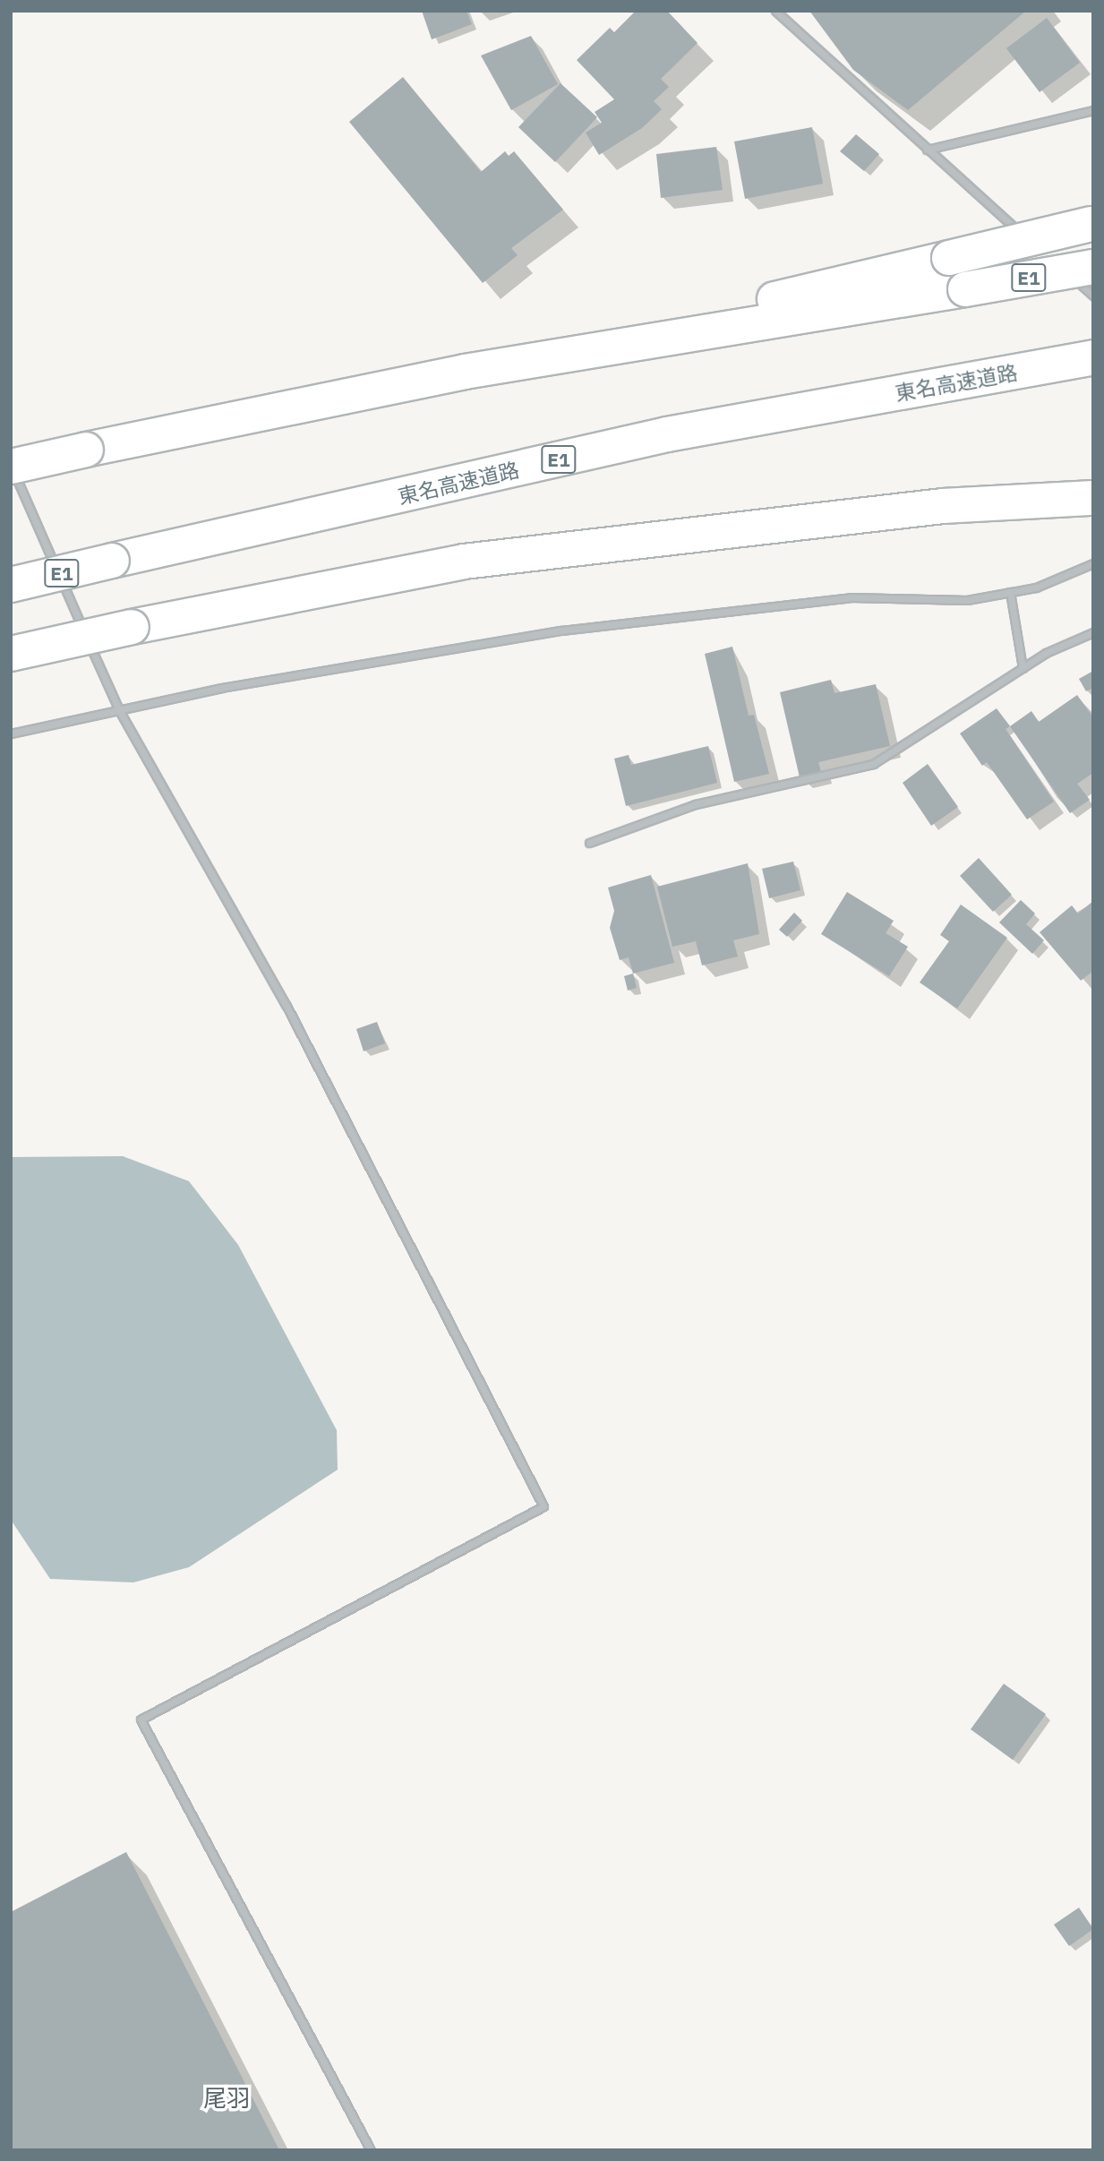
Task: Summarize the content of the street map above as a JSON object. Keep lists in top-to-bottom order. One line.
{"streets":{"highway":["E1","東名高速道路"]},"districts":["尾羽"]}
